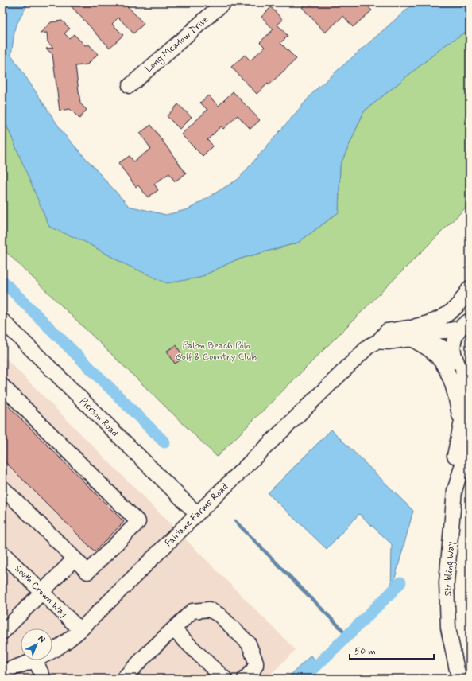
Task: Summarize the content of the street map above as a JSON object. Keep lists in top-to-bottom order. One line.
{"streets":{"street":["Long Meadow Drive","Pierson Road","Fairlane Farms Road","Stribling Way","South Crown Way"]},"crossings":[["Pierson Road","Fairlane Farms Road"],["Fairlane Farms Road","South Crown Way"]],"parks":["Palm Beach Polo Golf & Country Club"],"scale_bar":"50 m","north":"top right"}
